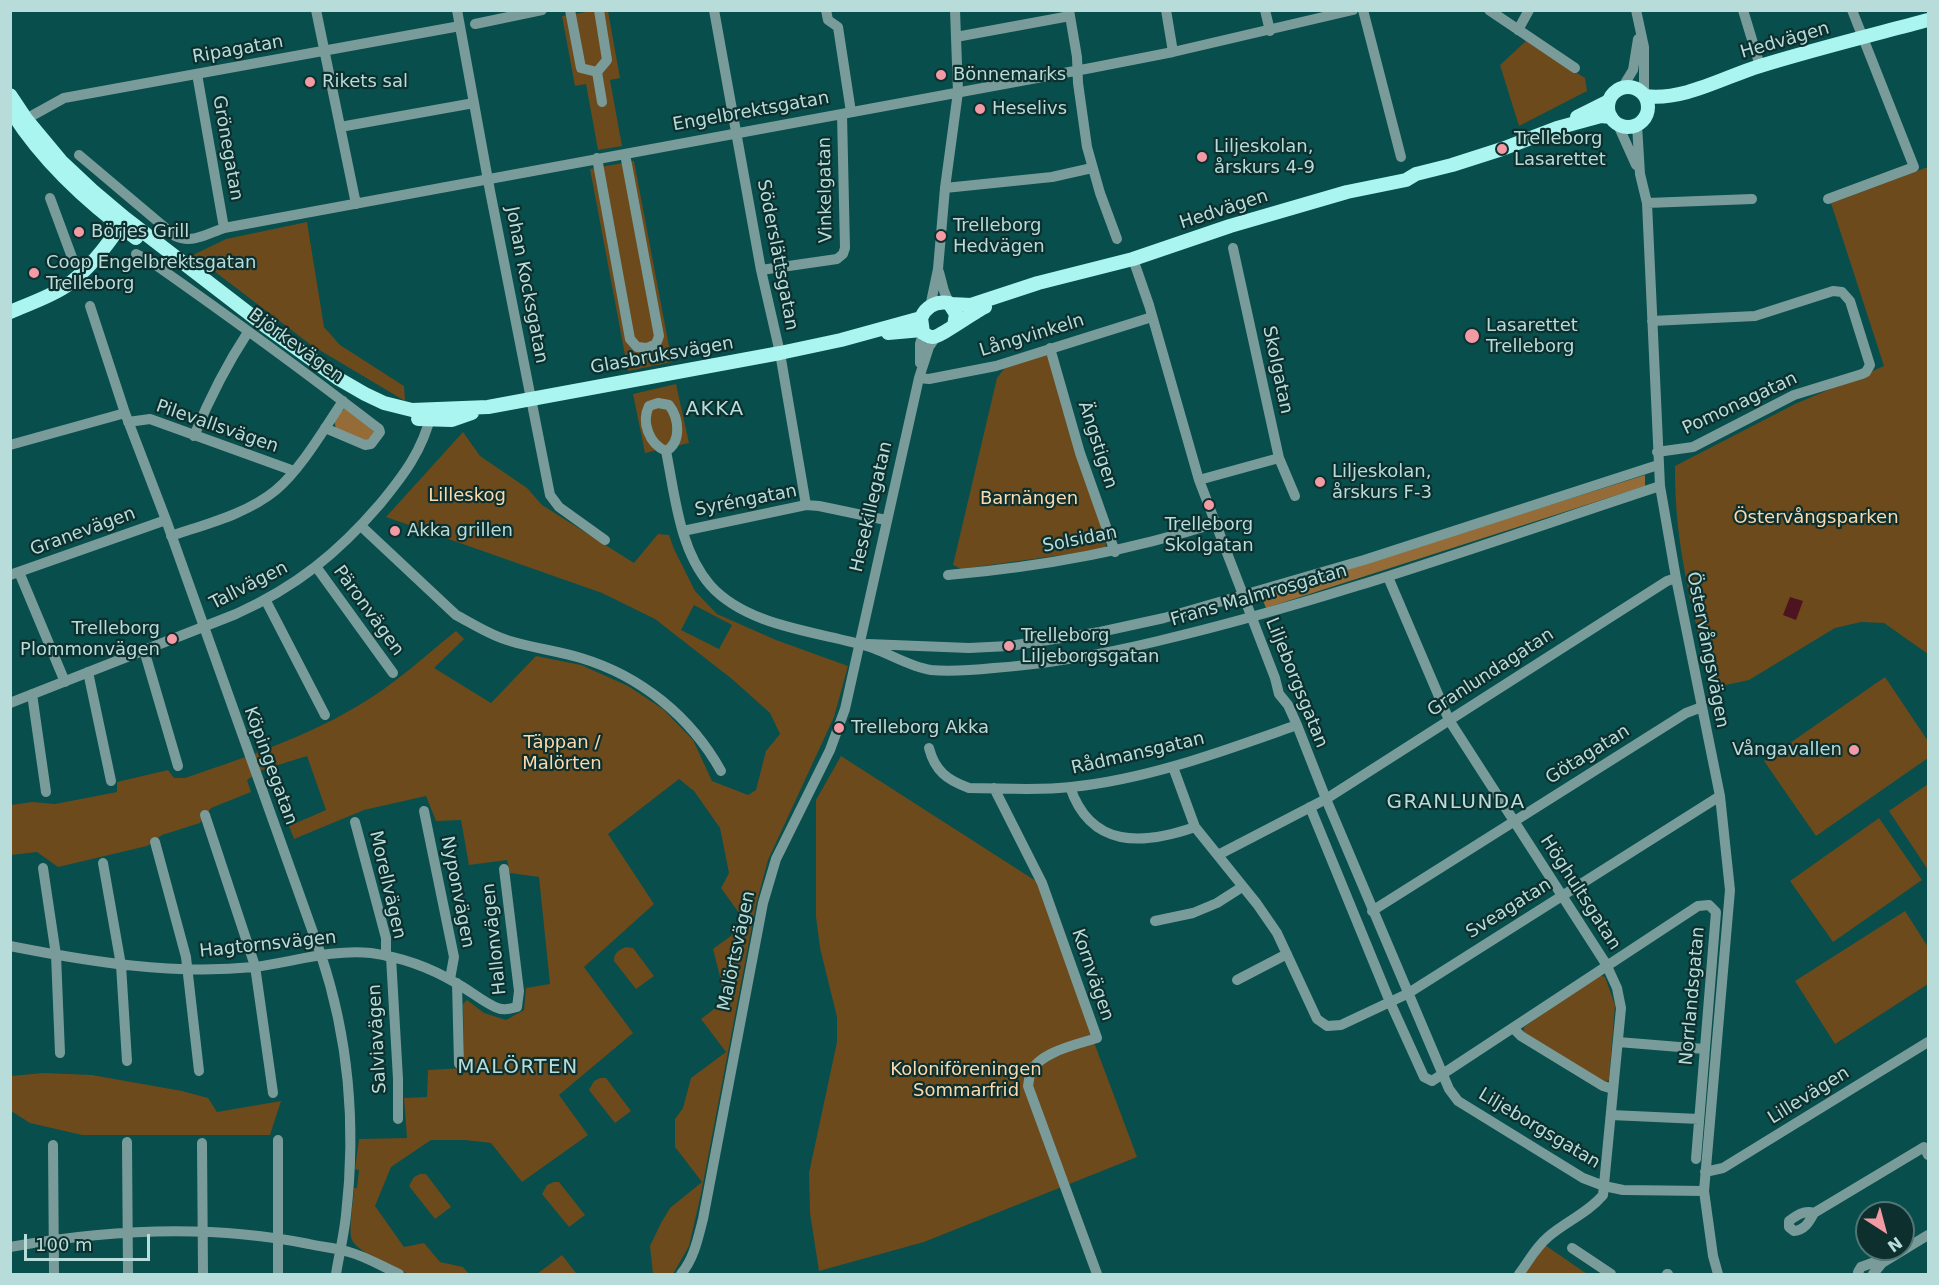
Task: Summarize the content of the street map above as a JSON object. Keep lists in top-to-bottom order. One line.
{"streets":{"main road":["Hedvägen","Glasbruksvägen"],"street":["Ripagatan","Engelbrektsgatan","Grönegatan","Vinkelgatan","Söderslättsgatan","Johan Kocksgatan","Långvinkeln","Björkevägen","Skolgatan","Pomonagatan","Pilevallsvägen","Ängstigen","Syréngatan","Hesekillegatan","Granevägen","Solsidan","Tallvägen","Frans Malmrosgatan","Päronvägen","Östervångsvägen","Granlundagatan","Liljeborgsgatan","Rådmansgatan","Götagatan","Köpingegatan","Morellvägen","Nyponvägen","Höghultsgatan","Sveagatan","Hallonvägen","Hagtornsvägen","Malörtsvägen","Kornvägen","Norrlandsgatan","Salviavägen","Lillevägen"]},"crossings":[["Hedvägen","Glasbruksvägen"],["Hedvägen","Hesekillegatan"],["Hedvägen","Östervångsvägen"],["Hedvägen","Liljeborgsgatan"],["Ripagatan","Grönegatan"],["Ripagatan","Johan Kocksgatan"],["Ripagatan","Glasbruksvägen"],["Engelbrektsgatan","Grönegatan"],["Engelbrektsgatan","Vinkelgatan"],["Engelbrektsgatan","Söderslättsgatan"],["Engelbrektsgatan","Johan Kocksgatan"],["Engelbrektsgatan","Hesekillegatan"],["Vinkelgatan","Söderslättsgatan"],["Söderslättsgatan","Glasbruksvägen"],["Söderslättsgatan","Syréngatan"],["Johan Kocksgatan","Glasbruksvägen"],["Långvinkeln","Ängstigen"],["Långvinkeln","Hesekillegatan"],["Långvinkeln","Liljeborgsgatan"],["Glasbruksvägen","Hesekillegatan"],["Glasbruksvägen","Tallvägen"],["Pomonagatan","Östervångsvägen"],["Pilevallsvägen","Köpingegatan"],["Ängstigen","Solsidan"],["Syréngatan","Hesekillegatan"],["Syréngatan","Frans Malmrosgatan"],["Hesekillegatan","Frans Malmrosgatan"],["Hesekillegatan","Malörtsvägen"],["Granevägen","Köpingegatan"],["Solsidan","Liljeborgsgatan"],["Tallvägen","Päronvägen"],["Tallvägen","Köpingegatan"],["Frans Malmrosgatan","Östervångsvägen"],["Frans Malmrosgatan","Liljeborgsgatan"],["Frans Malmrosgatan","Höghultsgatan"],["Frans Malmrosgatan","Malörtsvägen"],["Östervångsvägen","Granlundagatan"],["Östervångsvägen","Liljeborgsgatan"],["Östervångsvägen","Götagatan"],["Östervångsvägen","Sveagatan"],["Östervångsvägen","Lillevägen"],["Granlundagatan","Liljeborgsgatan"],["Granlundagatan","Höghultsgatan"],["Liljeborgsgatan","Rådmansgatan"],["Liljeborgsgatan","Götagatan"],["Liljeborgsgatan","Höghultsgatan"],["Liljeborgsgatan","Sveagatan"],["Liljeborgsgatan","Norrlandsgatan"],["Rådmansgatan","Kornvägen"],["Götagatan","Höghultsgatan"],["Köpingegatan","Hagtornsvägen"],["Morellvägen","Hagtornsvägen"],["Morellvägen","Salviavägen"],["Nyponvägen","Hagtornsvägen"],["Höghultsgatan","Sveagatan"],["Höghultsgatan","Norrlandsgatan"],["Hallonvägen","Hagtornsvägen"],["Hagtornsvägen","Salviavägen"]],"districts":["AKKA","GRANLUNDA","MALÖRTEN"],"parks":["Lilleskog","Barnängen","Östervångsparken","Täppan / Malörten","Koloniföreningen Sommarfrid"],"places":["Bönnemarks","Rikets sal","Heselivs","Trelleborg Lasarettet","Liljeskolan, årskurs 4-9","Börjes Grill","Trelleborg Hedvägen","Coop Engelbrektsgatan Trelleborg","Lasarettet Trelleborg","Liljeskolan, årskurs F-3","Trelleborg Skolgatan","Akka grillen","Trelleborg Plommonvägen","Trelleborg Liljeborgsgatan","Trelleborg Akka","Vångavallen"],"scale_bar":"100 m","north":"bottom right"}
